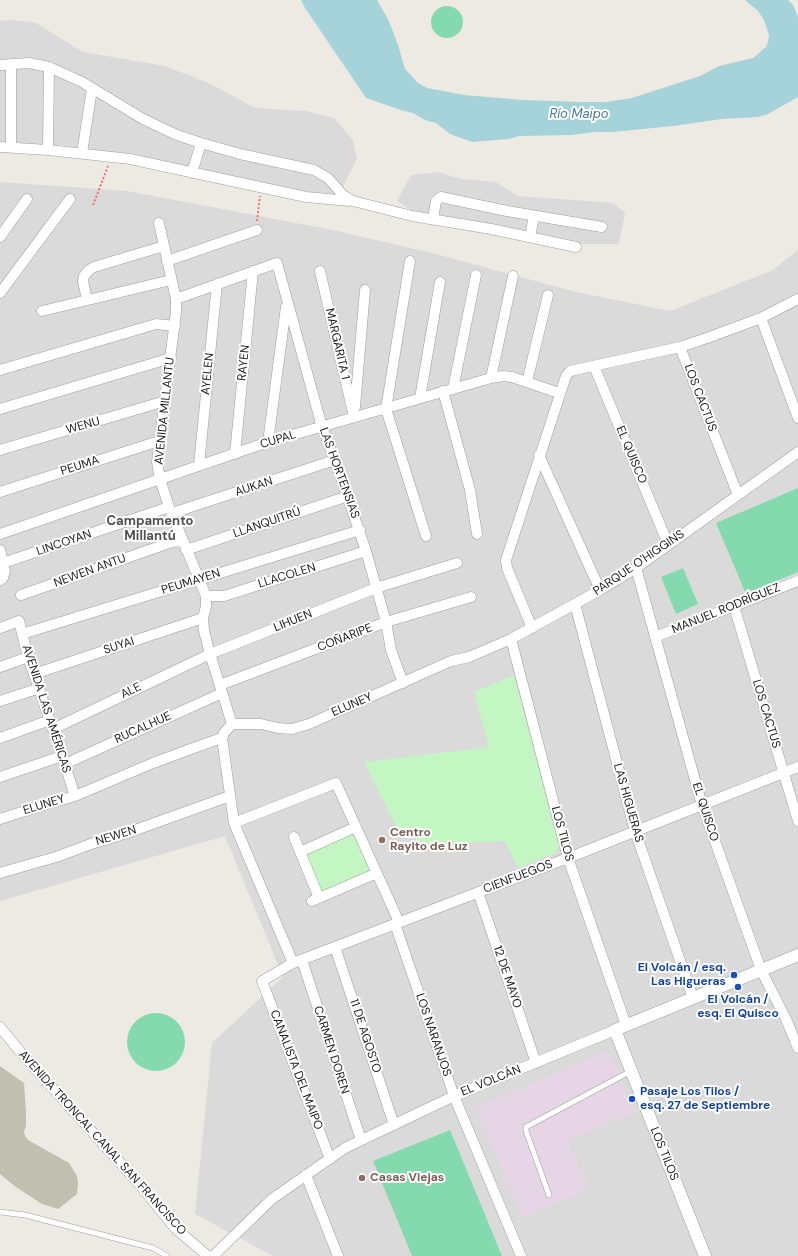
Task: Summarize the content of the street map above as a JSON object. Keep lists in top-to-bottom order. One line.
{"streets":{"street":["MARGARITA 1","RAYEN","AYELEN","LOS CACTUS","AVENIDA MILLANTU","WENU","CUPAL","EL QUISCO","PEUMA","LAS HORTENSIAS","AUKAN","LLANQUITRÚ","LINCOYAN","PARQUE O'HIGGINS","NEWEN ANTU","LLACOLEN","PEUMAYEN","MANUEL RODRÍGUEZ","LIHUEN","COÑARIPE","SUYAI","ALE","ELUNEY","AVENIDA LAS AMÉRICAS","RUCALHUE","LAS HIGUERAS","LOS TILOS","NEWEN","CIENFUEGOS","12 DE MAYO","LOS NARANJOS","11 DE AGOSTO","CARMEN DOREN","CANALISTA DEL MAIPO","EL VOLCÁN","AVENIDA TRONCAL CANAL SAN FRANCISCO"]},"crossings":[["MARGARITA 1","CUPAL"],["RAYEN","CUPAL"],["RAYEN","LAS HORTENSIAS"],["AYELEN","CUPAL"],["LOS CACTUS","PARQUE O'HIGGINS"],["LOS CACTUS","MANUEL RODRÍGUEZ"],["LOS CACTUS","CIENFUEGOS"],["AVENIDA MILLANTU","WENU"],["AVENIDA MILLANTU","CUPAL"],["AVENIDA MILLANTU","PEUMA"],["AVENIDA MILLANTU","AUKAN"],["AVENIDA MILLANTU","LLANQUITRÚ"],["AVENIDA MILLANTU","LINCOYAN"],["AVENIDA MILLANTU","NEWEN ANTU"],["AVENIDA MILLANTU","LLACOLEN"],["AVENIDA MILLANTU","PEUMAYEN"],["AVENIDA MILLANTU","LIHUEN"],["AVENIDA MILLANTU","COÑARIPE"],["AVENIDA MILLANTU","SUYAI"],["AVENIDA MILLANTU","ALE"],["AVENIDA MILLANTU","ELUNEY"],["AVENIDA MILLANTU","RUCALHUE"],["CUPAL","LAS HORTENSIAS"],["EL QUISCO","PARQUE O'HIGGINS"],["EL QUISCO","MANUEL RODRÍGUEZ"],["EL QUISCO","CIENFUEGOS"],["EL QUISCO","EL VOLCÁN"],["LAS HORTENSIAS","AUKAN"],["LAS HORTENSIAS","LLANQUITRÚ"],["LAS HORTENSIAS","LLACOLEN"],["LAS HORTENSIAS","PEUMAYEN"],["LAS HORTENSIAS","LIHUEN"],["LAS HORTENSIAS","COÑARIPE"],["LAS HORTENSIAS","ELUNEY"],["AUKAN","LINCOYAN"],["LLANQUITRÚ","NEWEN ANTU"],["PARQUE O'HIGGINS","ELUNEY"],["PARQUE O'HIGGINS","LAS HIGUERAS"],["PARQUE O'HIGGINS","LOS TILOS"],["PEUMAYEN","AVENIDA LAS AMÉRICAS"],["LIHUEN","ALE"],["COÑARIPE","RUCALHUE"],["SUYAI","AVENIDA LAS AMÉRICAS"],["ALE","AVENIDA LAS AMÉRICAS"],["ELUNEY","AVENIDA LAS AMÉRICAS"],["AVENIDA LAS AMÉRICAS","RUCALHUE"],["LAS HIGUERAS","CIENFUEGOS"],["LAS HIGUERAS","EL VOLCÁN"],["LOS TILOS","CIENFUEGOS"],["LOS TILOS","EL VOLCÁN"],["CIENFUEGOS","12 DE MAYO"],["CIENFUEGOS","LOS NARANJOS"],["CIENFUEGOS","11 DE AGOSTO"],["CIENFUEGOS","CARMEN DOREN"],["CIENFUEGOS","CANALISTA DEL MAIPO"],["12 DE MAYO","EL VOLCÁN"],["LOS NARANJOS","CARMEN DOREN"],["LOS NARANJOS","EL VOLCÁN"],["11 DE AGOSTO","EL VOLCÁN"],["CARMEN DOREN","EL VOLCÁN"],["CANALISTA DEL MAIPO","EL VOLCÁN"]],"districts":["Campamento Millantú"],"water":["Río Maipo"],"places":["Centro Rayito de Luz","El Volcán / esq. Las Higueras","El Volcán / esq. El Quisco","Pasaje Los Tilos / esq. 27 de Septiembre","Casas Viejas"]}
